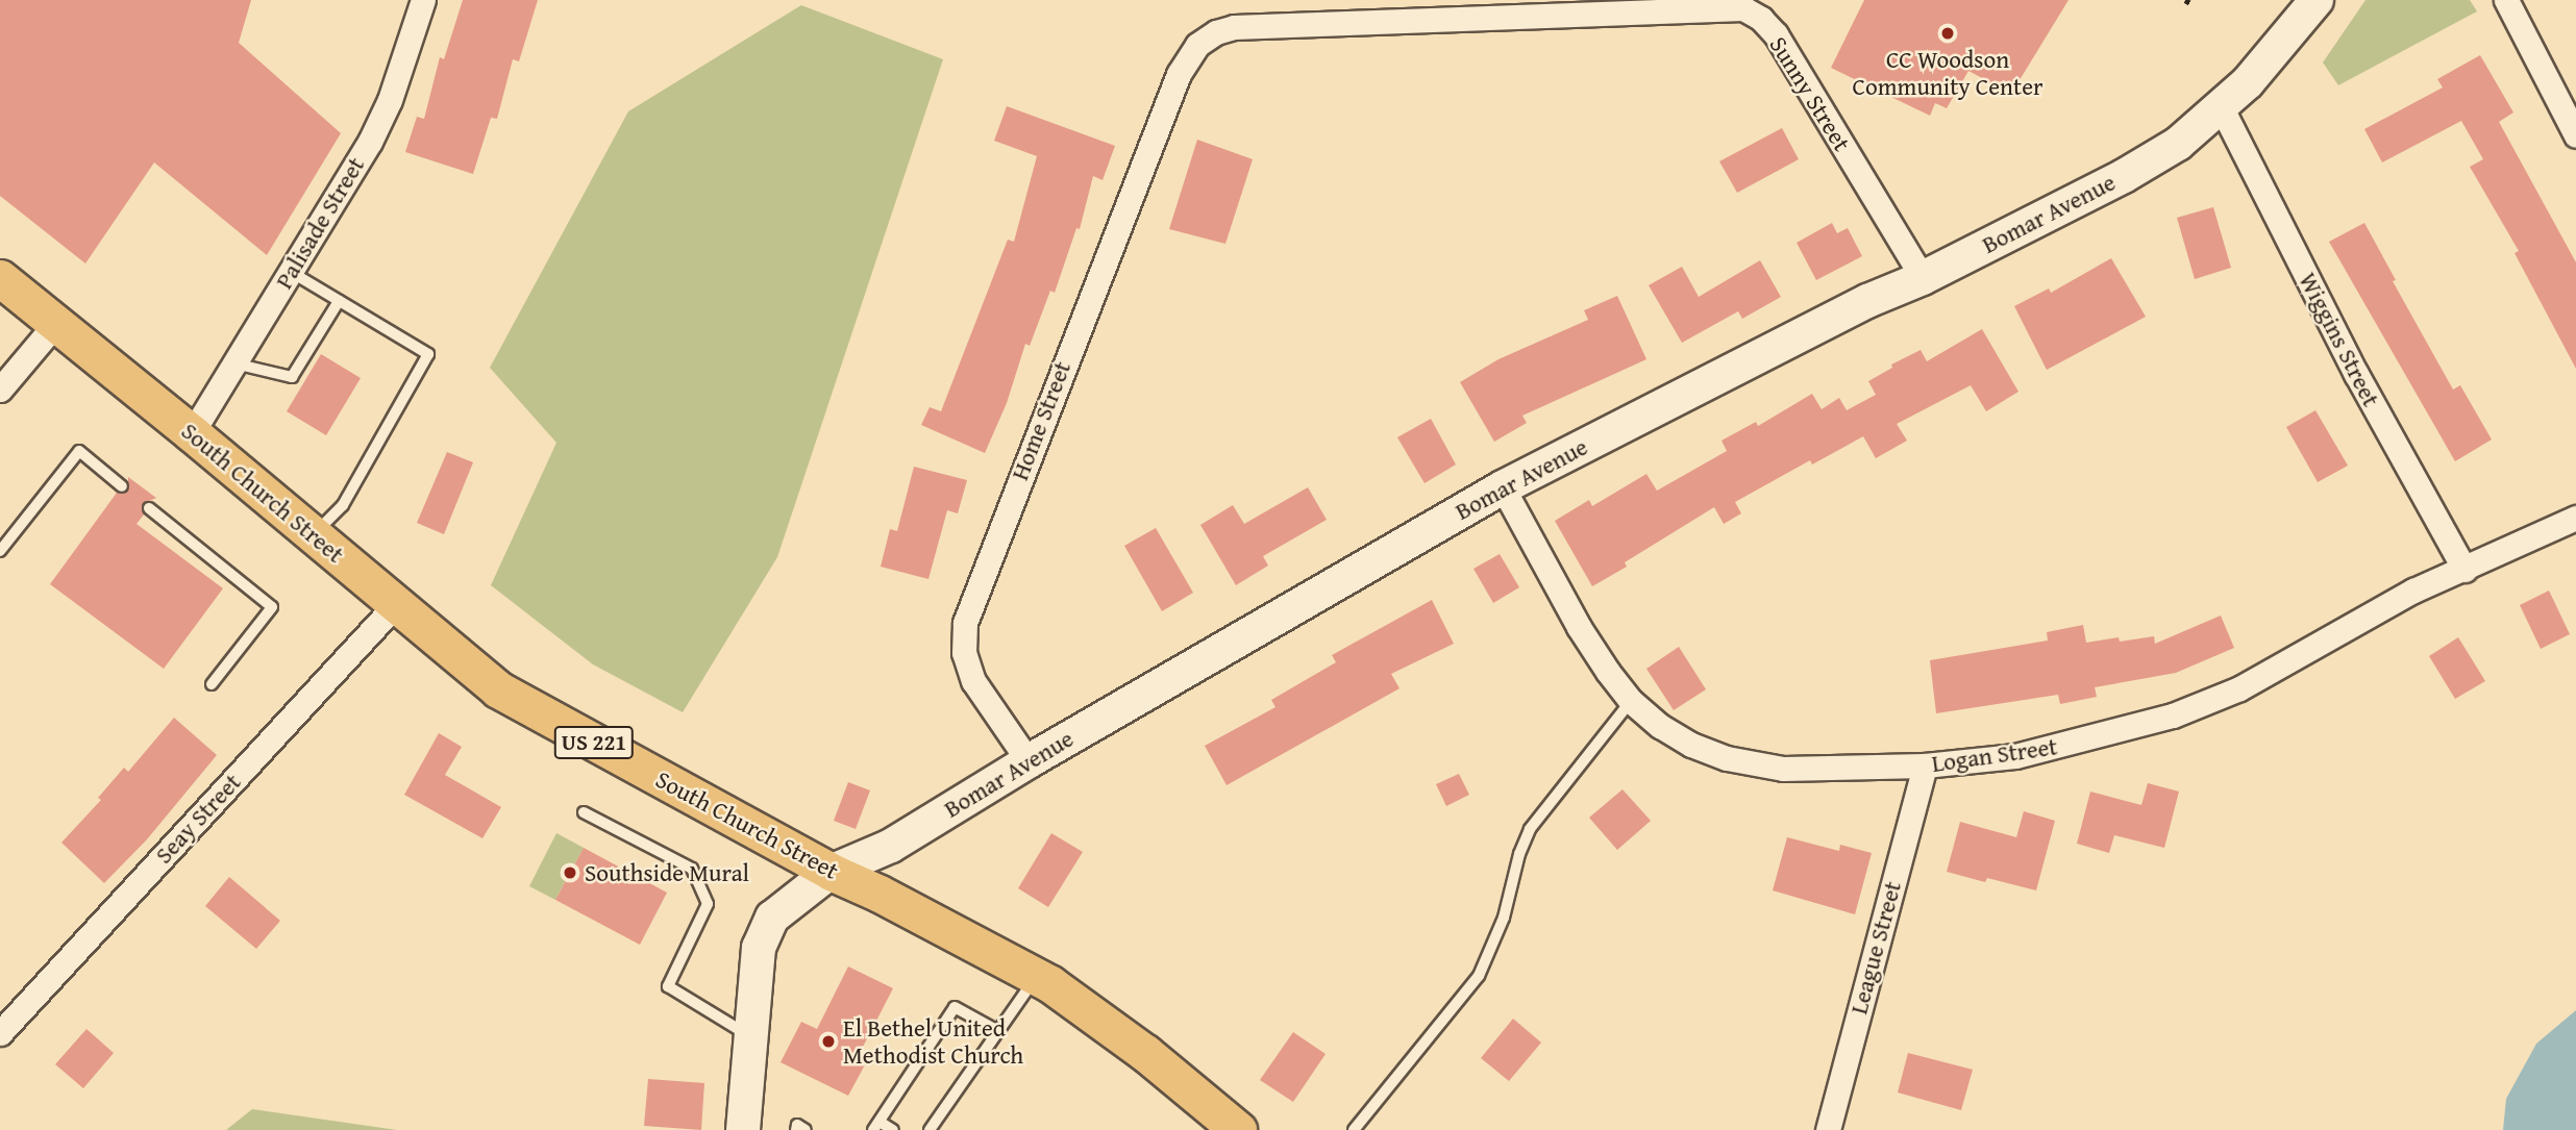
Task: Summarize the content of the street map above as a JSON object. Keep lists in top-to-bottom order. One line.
{"streets":{"main road":["South Church Street","US 221"],"street":["Sunny Street","Bomar Avenue","Palisade Street","Wiggins Street","Home Street","Logan Street","Seay Street","League Street"]},"crossings":[["Sunny Street","Bomar Avenue"],["Sunny Street","Home Street"],["Bomar Avenue","Wiggins Street"],["Bomar Avenue","Home Street"],["Bomar Avenue","South Church Street"],["Bomar Avenue","Logan Street"],["Palisade Street","South Church Street"],["Wiggins Street","Logan Street"],["South Church Street","Seay Street"],["Logan Street","League Street"]],"places":["CC Woodson Community Center","Southside Mural","El Bethel United Methodist Church"]}
